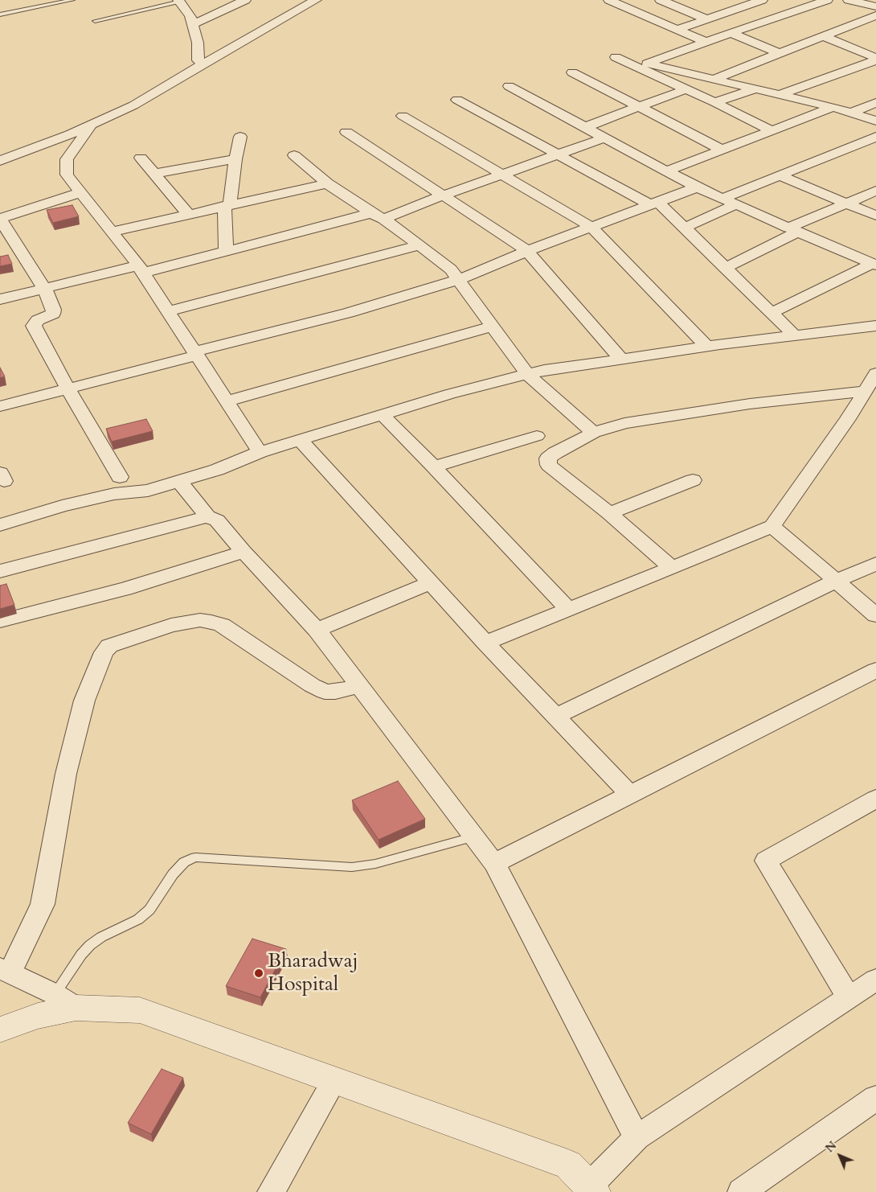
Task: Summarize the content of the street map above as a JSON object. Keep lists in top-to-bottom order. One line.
{"places":["Bharadwaj Hospital"],"north":"top left"}
